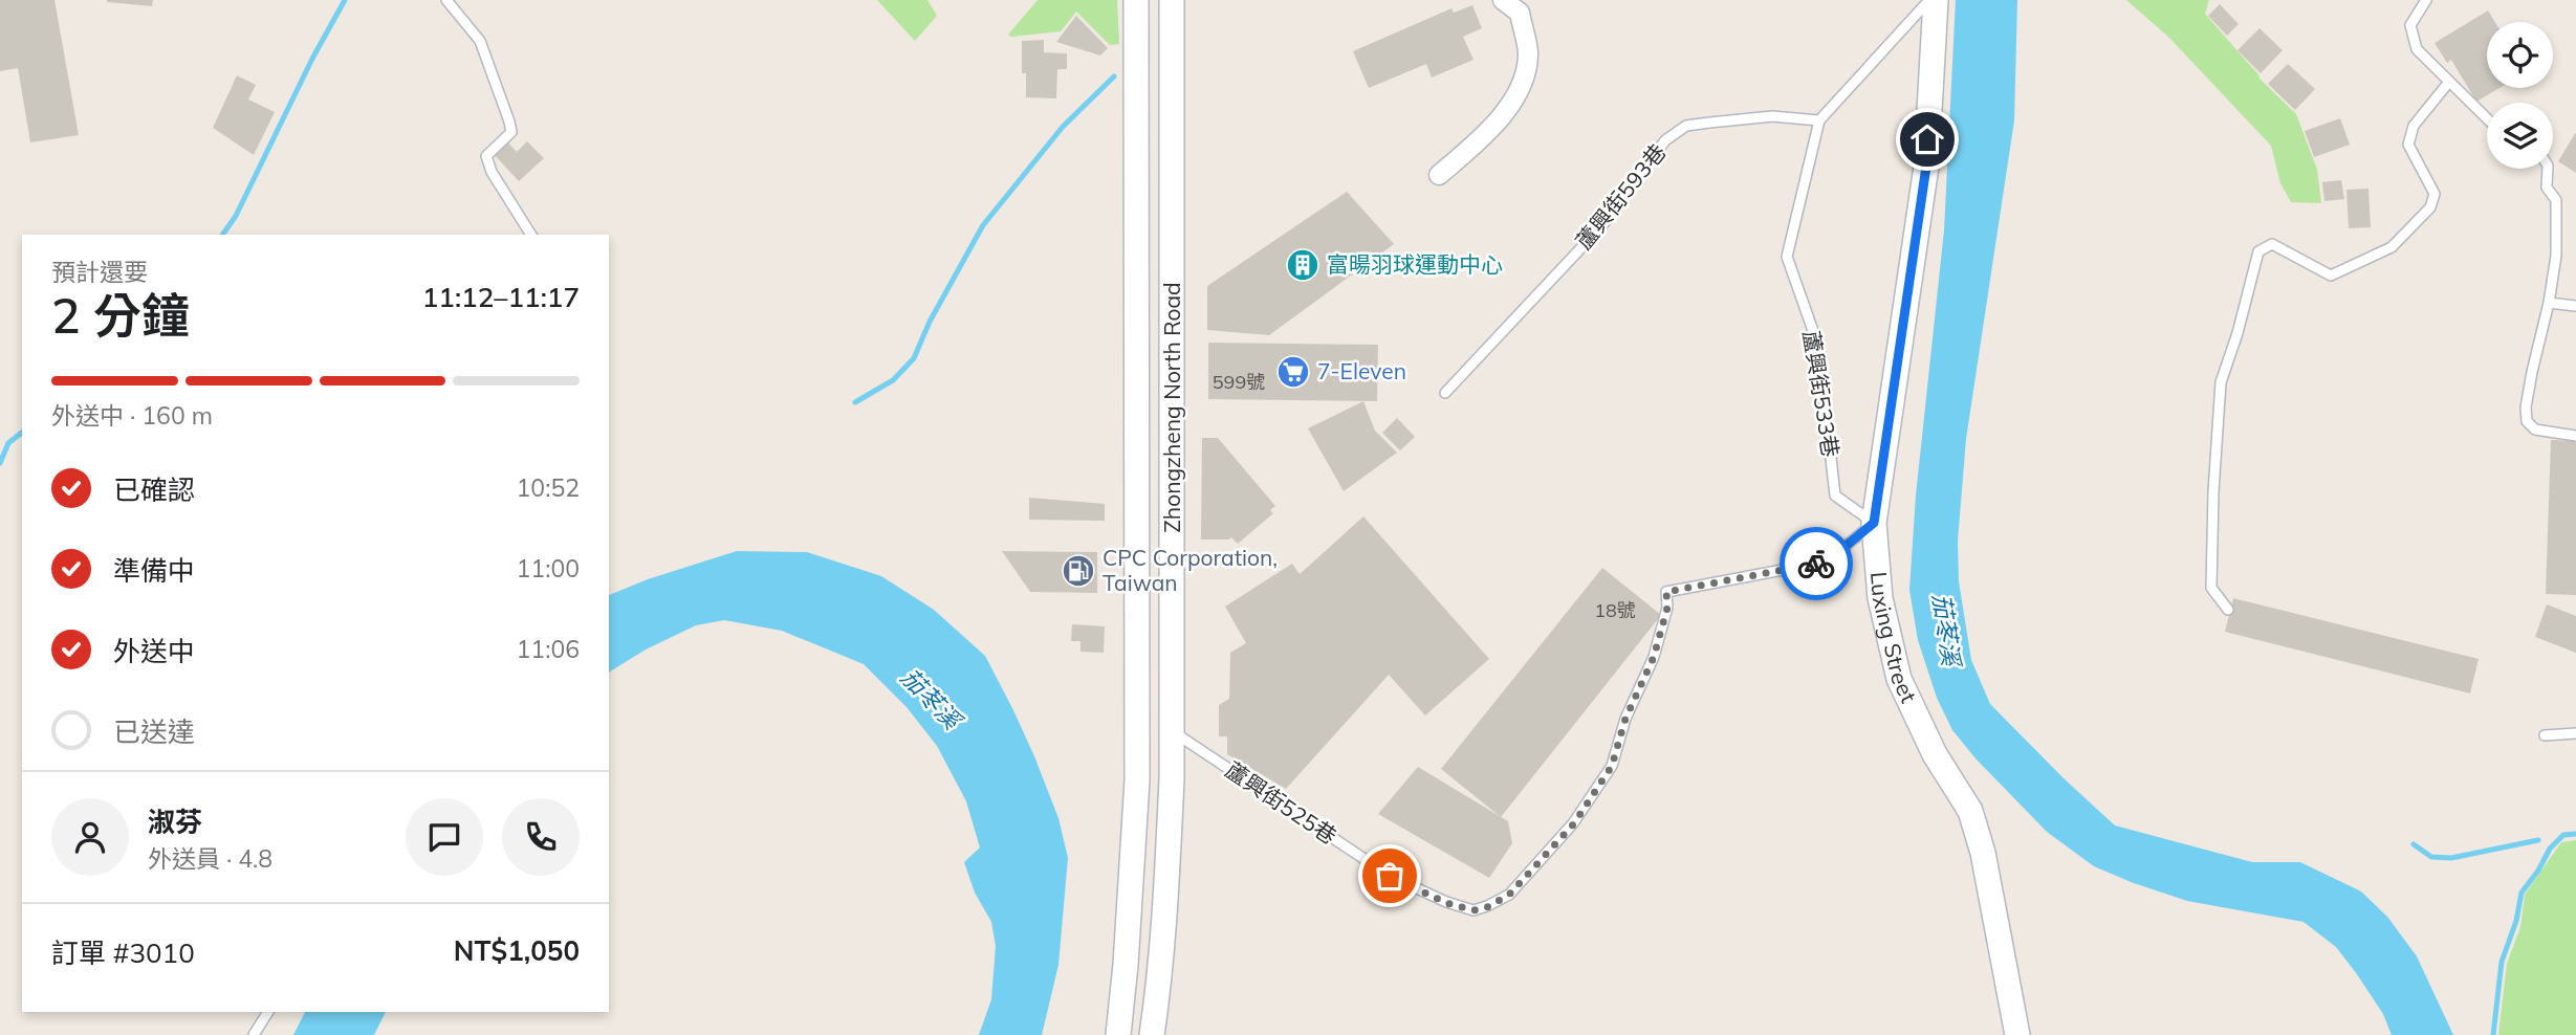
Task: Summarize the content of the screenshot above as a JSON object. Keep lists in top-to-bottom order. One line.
{"streets":{"street":["Zhongzheng North Road","Luxing Street"],"lane":["蘆興街593巷","蘆興街533巷","蘆興街525巷"]},"crossings":[["蘆興街593巷","蘆興街533巷"],["蘆興街533巷","Luxing Street"],["蘆興街533巷","蘆興街525巷"],["Zhongzheng North Road","蘆興街525巷"],["Luxing Street","蘆興街525巷"]],"water":["茄苳溪"],"places":{"building":["富暘羽球運動中心"],"supermarket":["7-Eleven"],"fuel station":["CPC Corporation, Taiwan"]},"house_numbers":["599號","18號"],"page":{"heading":["2 分鐘","預計還要","11:12–11:17"],"panel":["淑芬","外送員 · 4.8","訂單 #3010","NT$1,050"],"bar":"外送中 · 160 m","list":[["已確認","10:52"],["準備中","11:00"],["外送中","11:06"],"已送達"]}}
